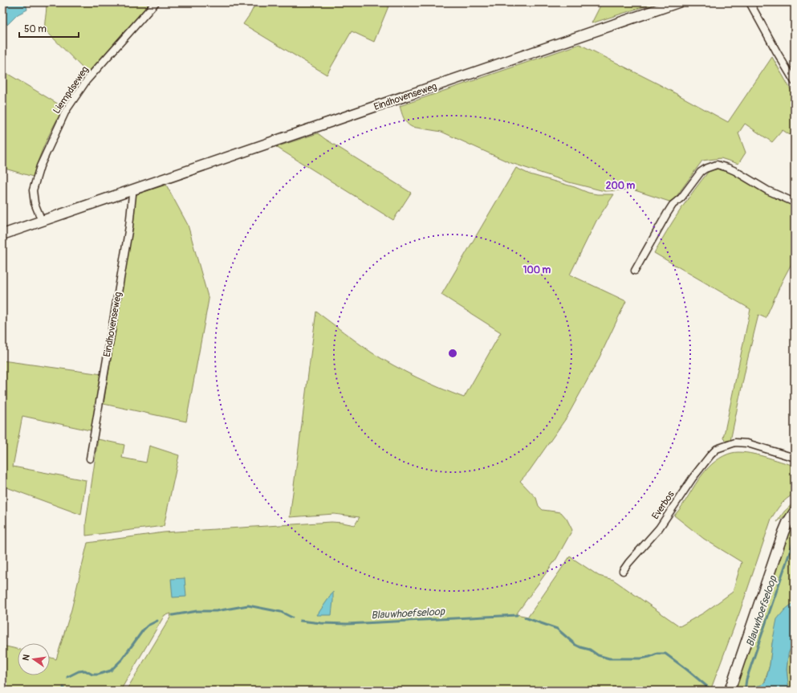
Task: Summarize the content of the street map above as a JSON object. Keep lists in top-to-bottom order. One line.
{"streets":{"main road":["Eindhovenseweg"],"street":["Liempdseweg","Everbos"]},"crossings":[["Liempdseweg","Eindhovenseweg"]],"water":["Blauwhoefseloop"],"scale_bar":"50 m","north":"left","rings":["200 m","100 m"]}
